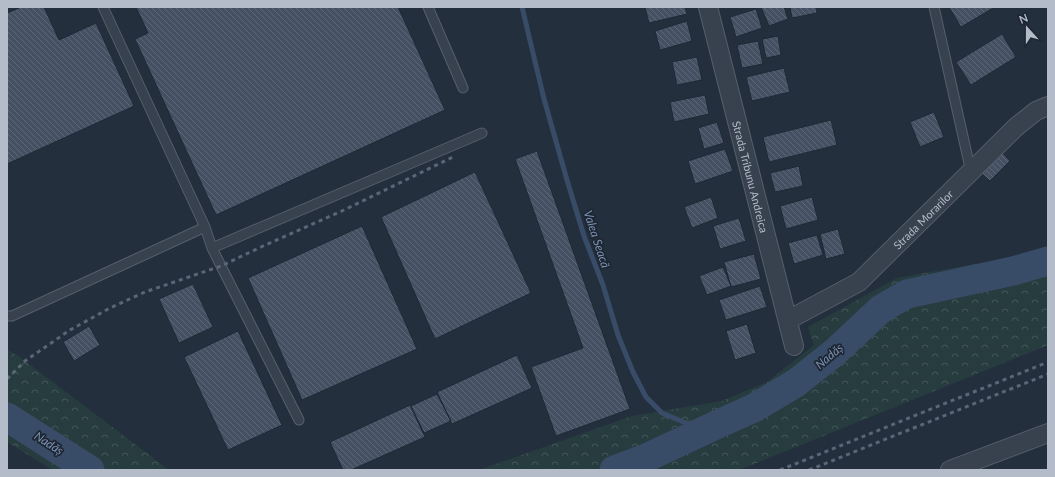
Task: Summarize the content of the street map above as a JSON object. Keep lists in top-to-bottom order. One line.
{"streets":{"street":["Strada Tribunu Andreica","Strada Morarilor"]},"crossings":[["Strada Tribunu Andreica","Strada Morarilor"]],"water":["Valea Seacă","Nadăș"],"north":"top"}
